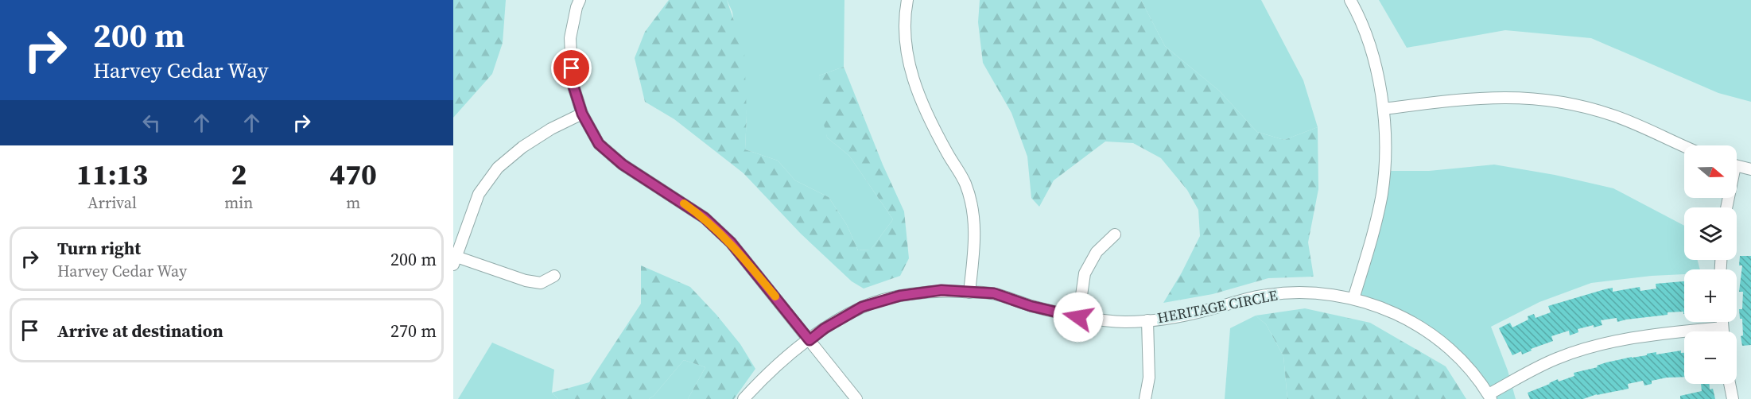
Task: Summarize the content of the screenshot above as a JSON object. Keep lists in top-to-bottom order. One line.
{"streets":{"street":["HERITAGE CIRCLE"]},"north":"right","page":{"turn":["200 m","Harvey Cedar Way"],"eta":["11:13","Arrival","2","min","470","m"],"map_buttons":["+","−"],"list":[{"name":"Turn right","note":"Harvey Cedar Way","value":"200 m"},{"name":"Arrive at destination","value":"270 m"}]}}
